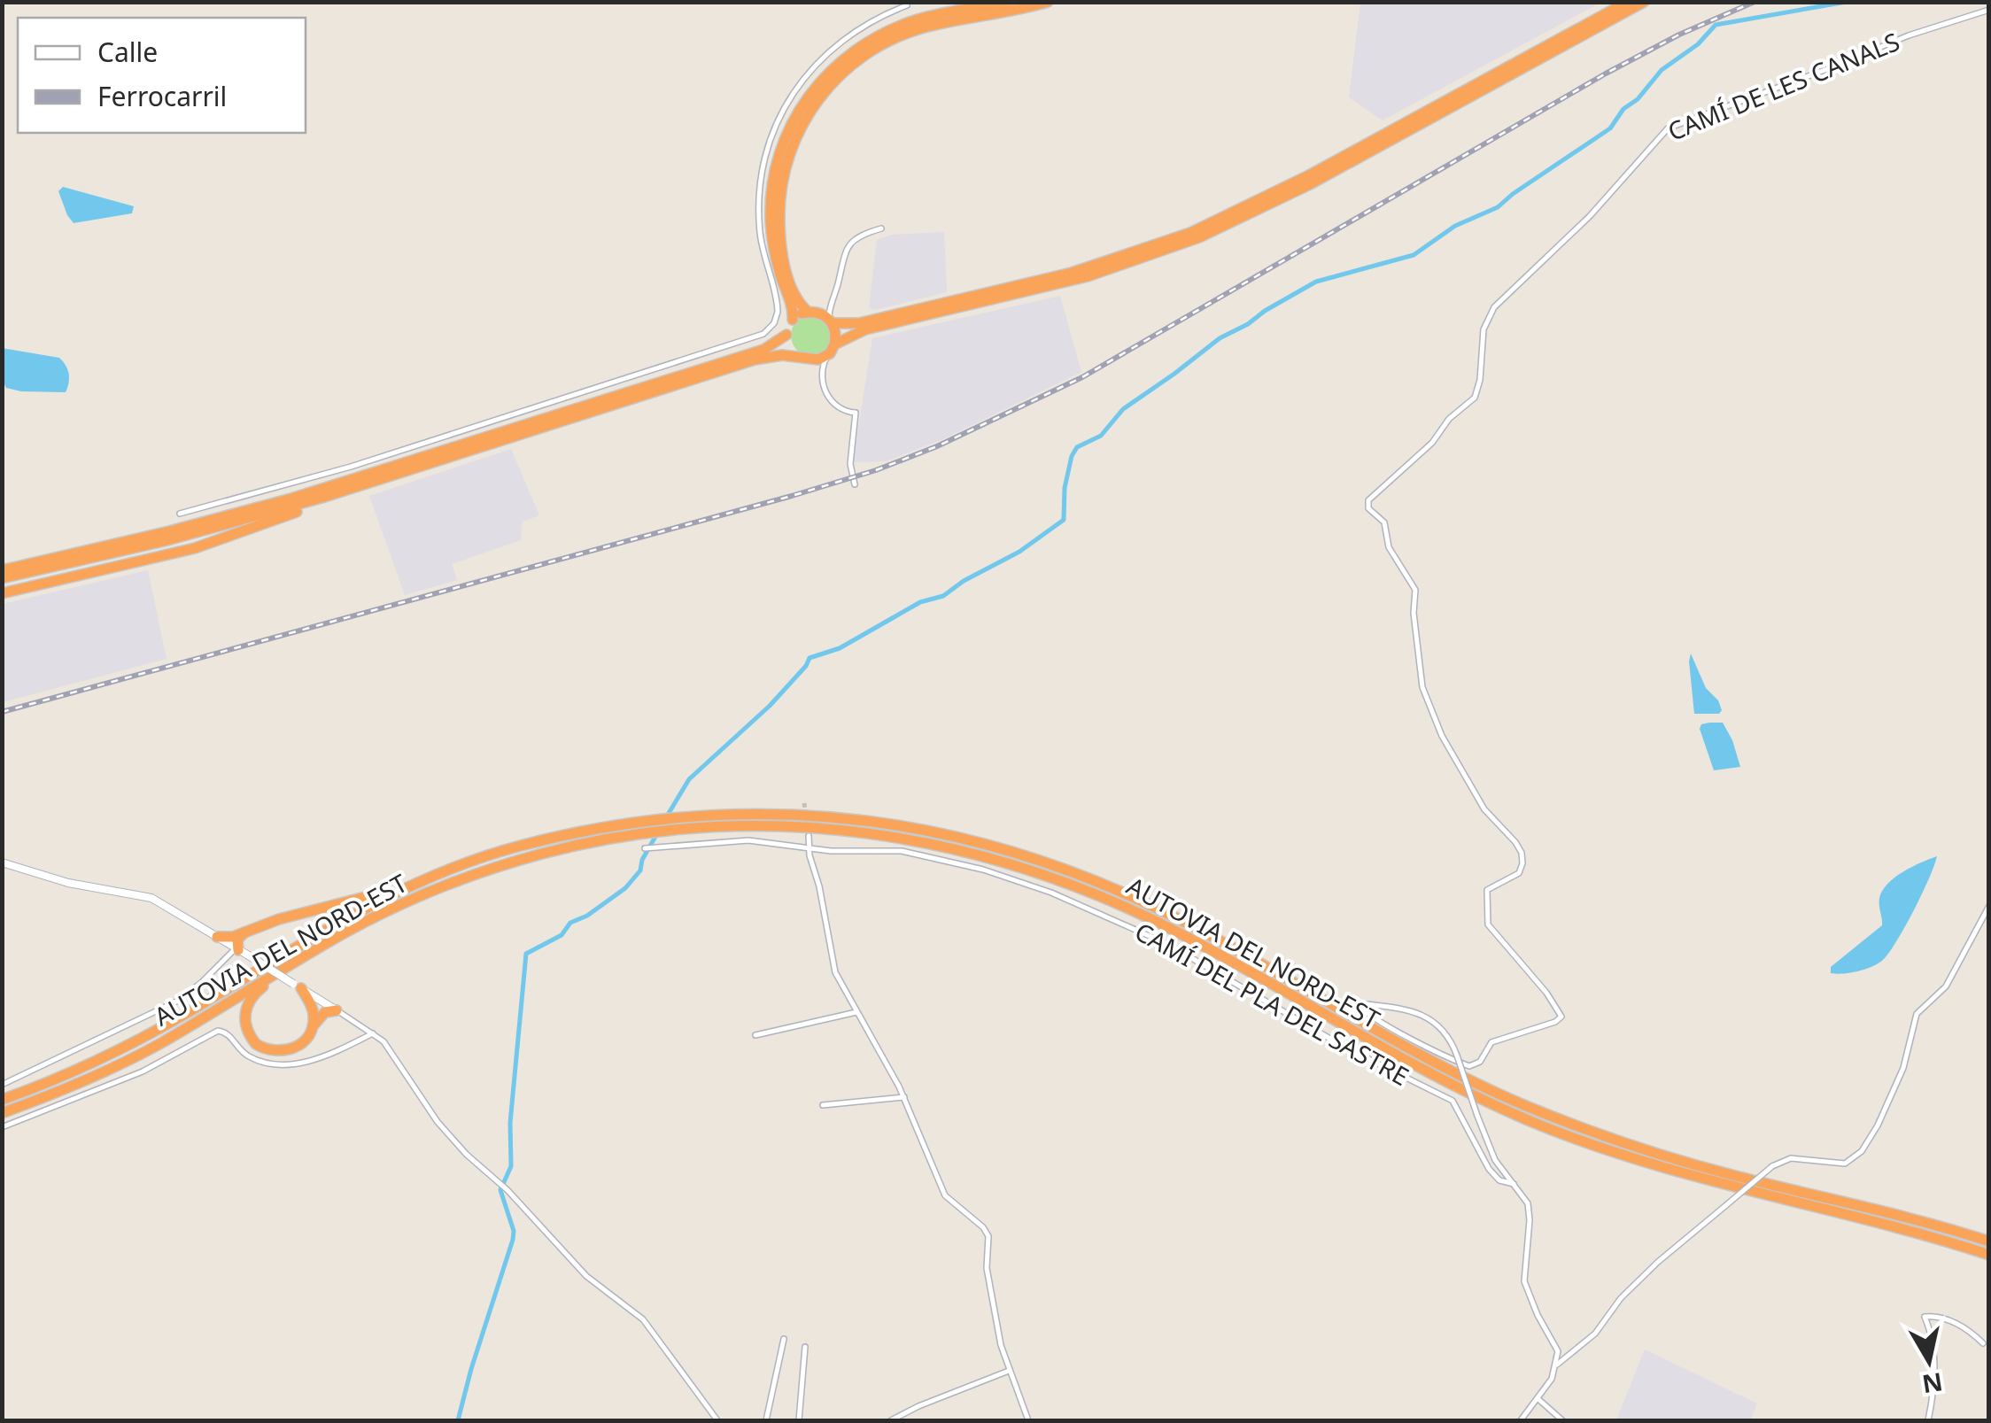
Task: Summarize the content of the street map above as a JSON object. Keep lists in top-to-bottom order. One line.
{"streets":{"highway":["AUTOVIA DEL NORD-EST"],"street":["CAMÍ DE LES CANALS","CAMÍ DEL PLA DEL SASTRE"]},"crossings":[["CAMÍ DE LES CANALS","CAMÍ DEL PLA DEL SASTRE"]],"legend":["Calle","Ferrocarril"],"north":"bottom"}
